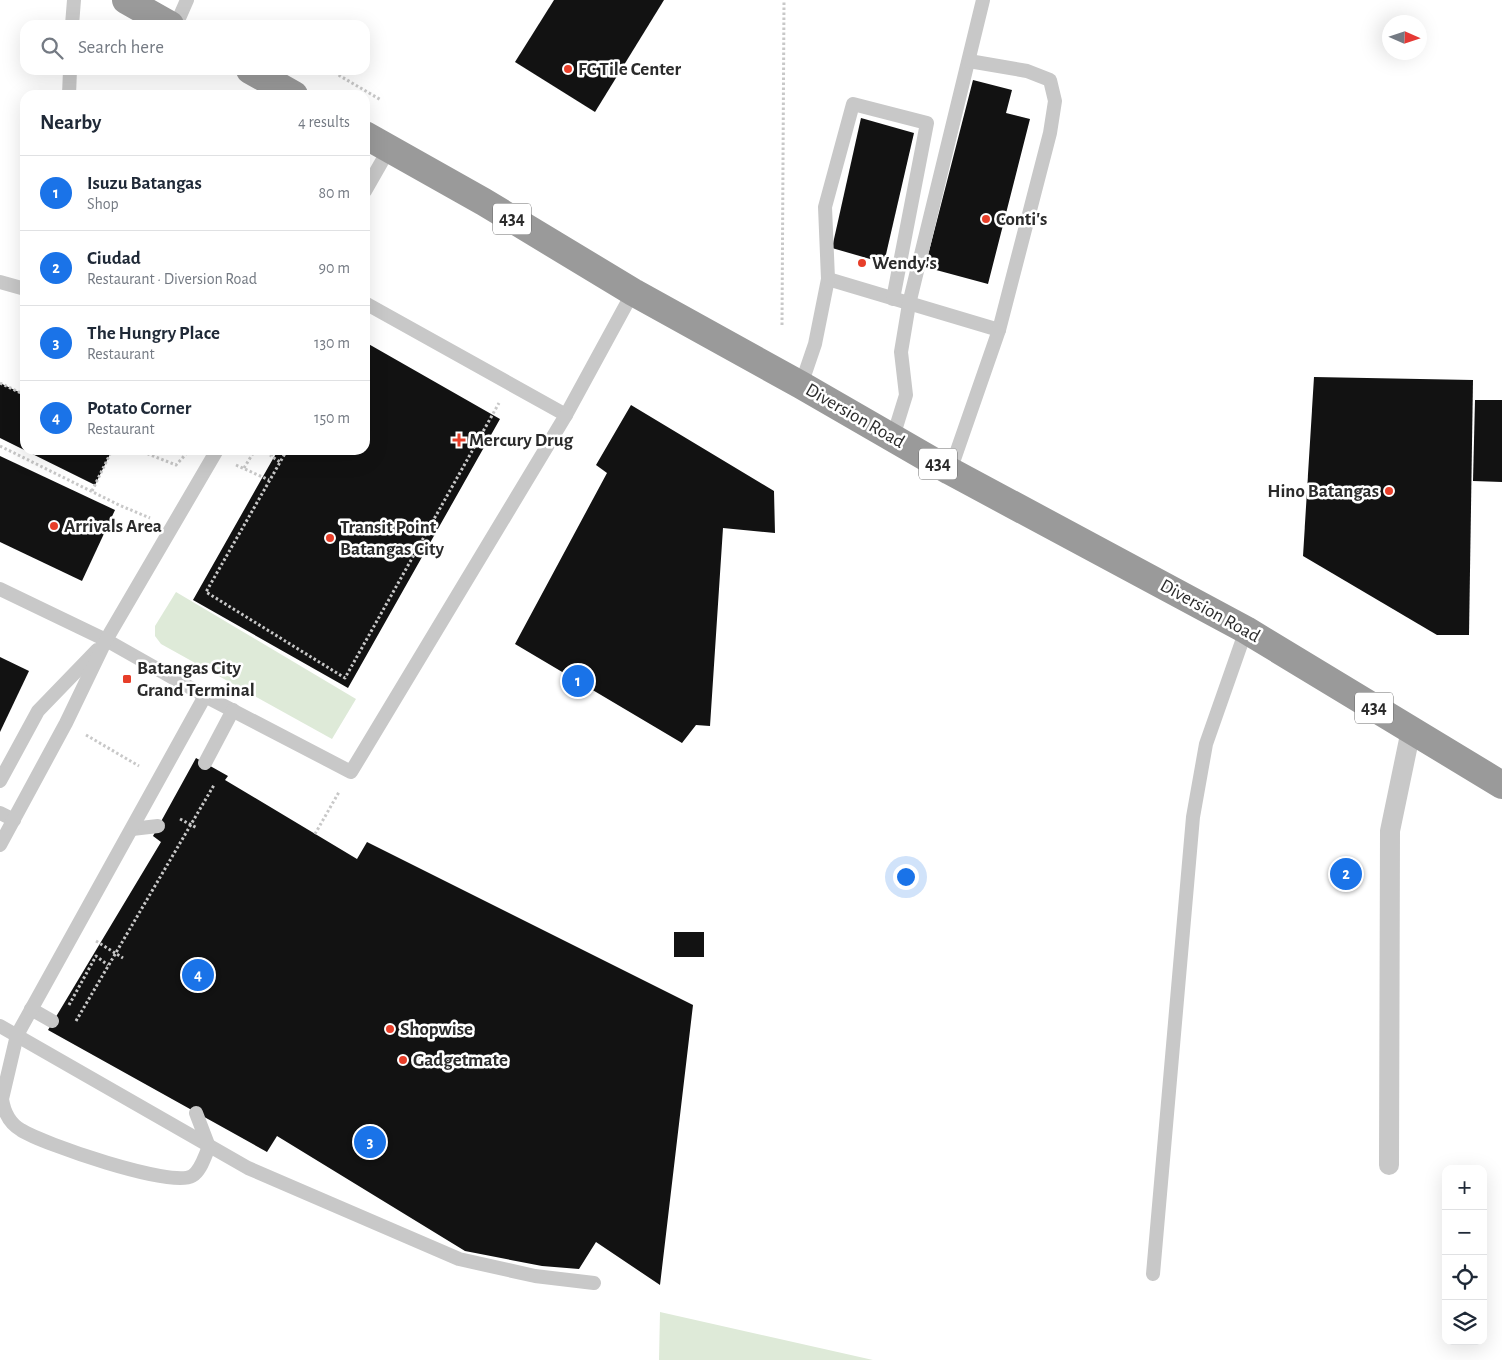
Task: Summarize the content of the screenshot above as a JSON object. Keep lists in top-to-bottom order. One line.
{"streets":{"highway":["434","Diversion Road"]},"places":{"other":["FC Tile Center","Conti's","Wendy's","Hino Batangas","Arrivals Area","Transit Point Batangas City","Shopwise","Gadgetmate"],"health":["Mercury Drug"],"transit":["Batangas City Grand Terminal"]},"north":"right","page":{"search":"Search here","heading":["Nearby","4 results"],"list":[{"mark":"1","name":"Isuzu Batangas","note":"Shop","value":"80 m"},{"mark":"2","name":"Ciudad","note":"Restaurant · Diversion Road","value":"90 m"},{"mark":"3","name":"The Hungry Place","note":"Restaurant","value":"130 m"},{"mark":"4","name":"Potato Corner","note":"Restaurant","value":"150 m"}],"pins":["1","2","4","3"],"map_buttons":["+","−"]}}
